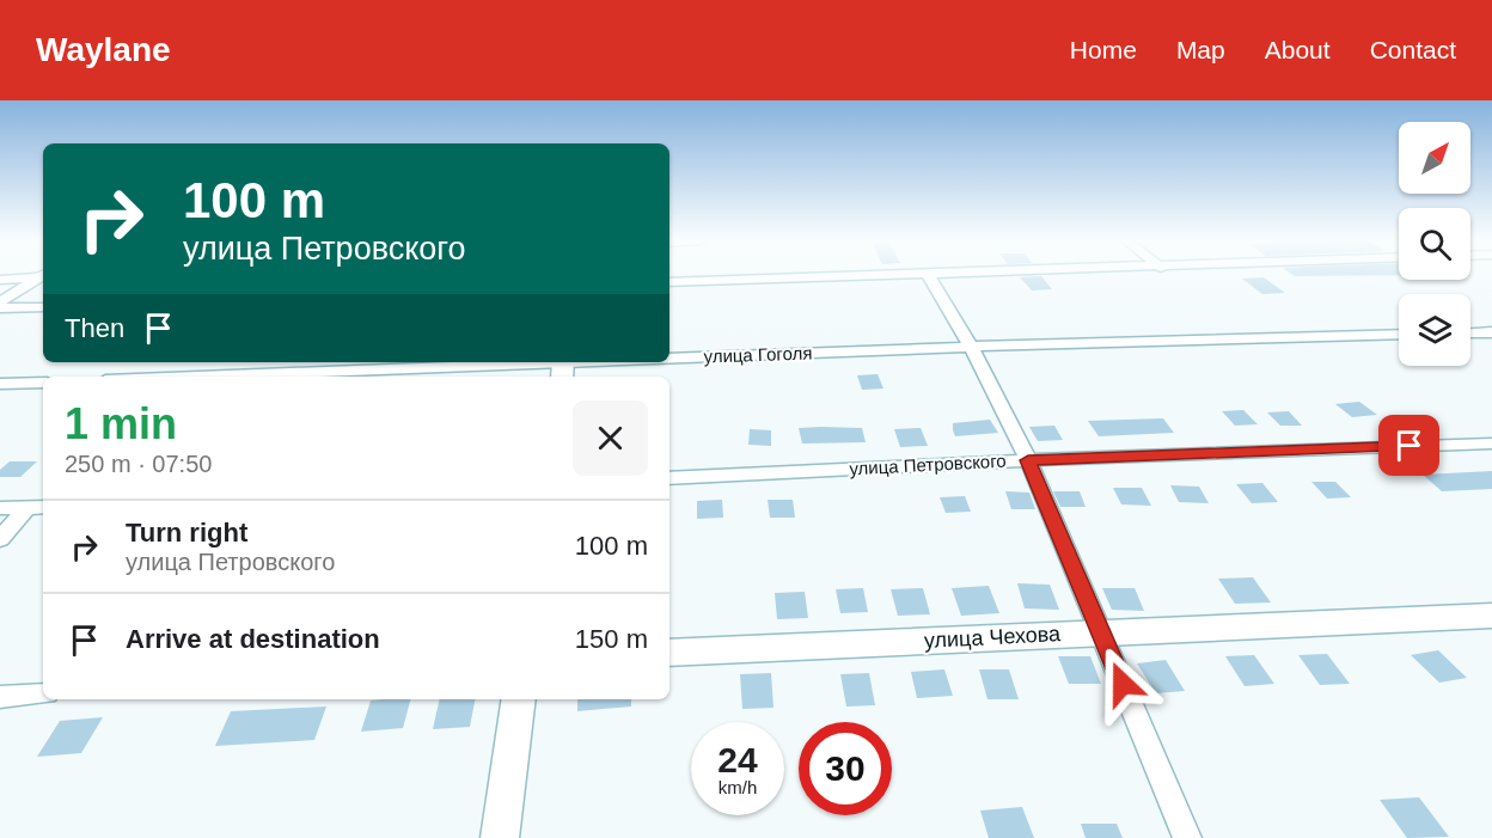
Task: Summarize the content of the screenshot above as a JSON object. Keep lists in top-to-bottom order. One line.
{"streets":{"street":["улица Гоголя","улица Петровского","улица Чехова"]},"north":"top right","page":{"header":"Waylane","nav":["Home","Map","About","Contact"],"turn":["100 m","улица Петровского"],"then":"Then","heading":["1 min","250 m · 07:50"],"list":[{"name":"Turn right","note":"улица Петровского","value":"100 m"},{"name":"Arrive at destination","value":"150 m"}],"speed":"24 km/h","limit":"30"}}
